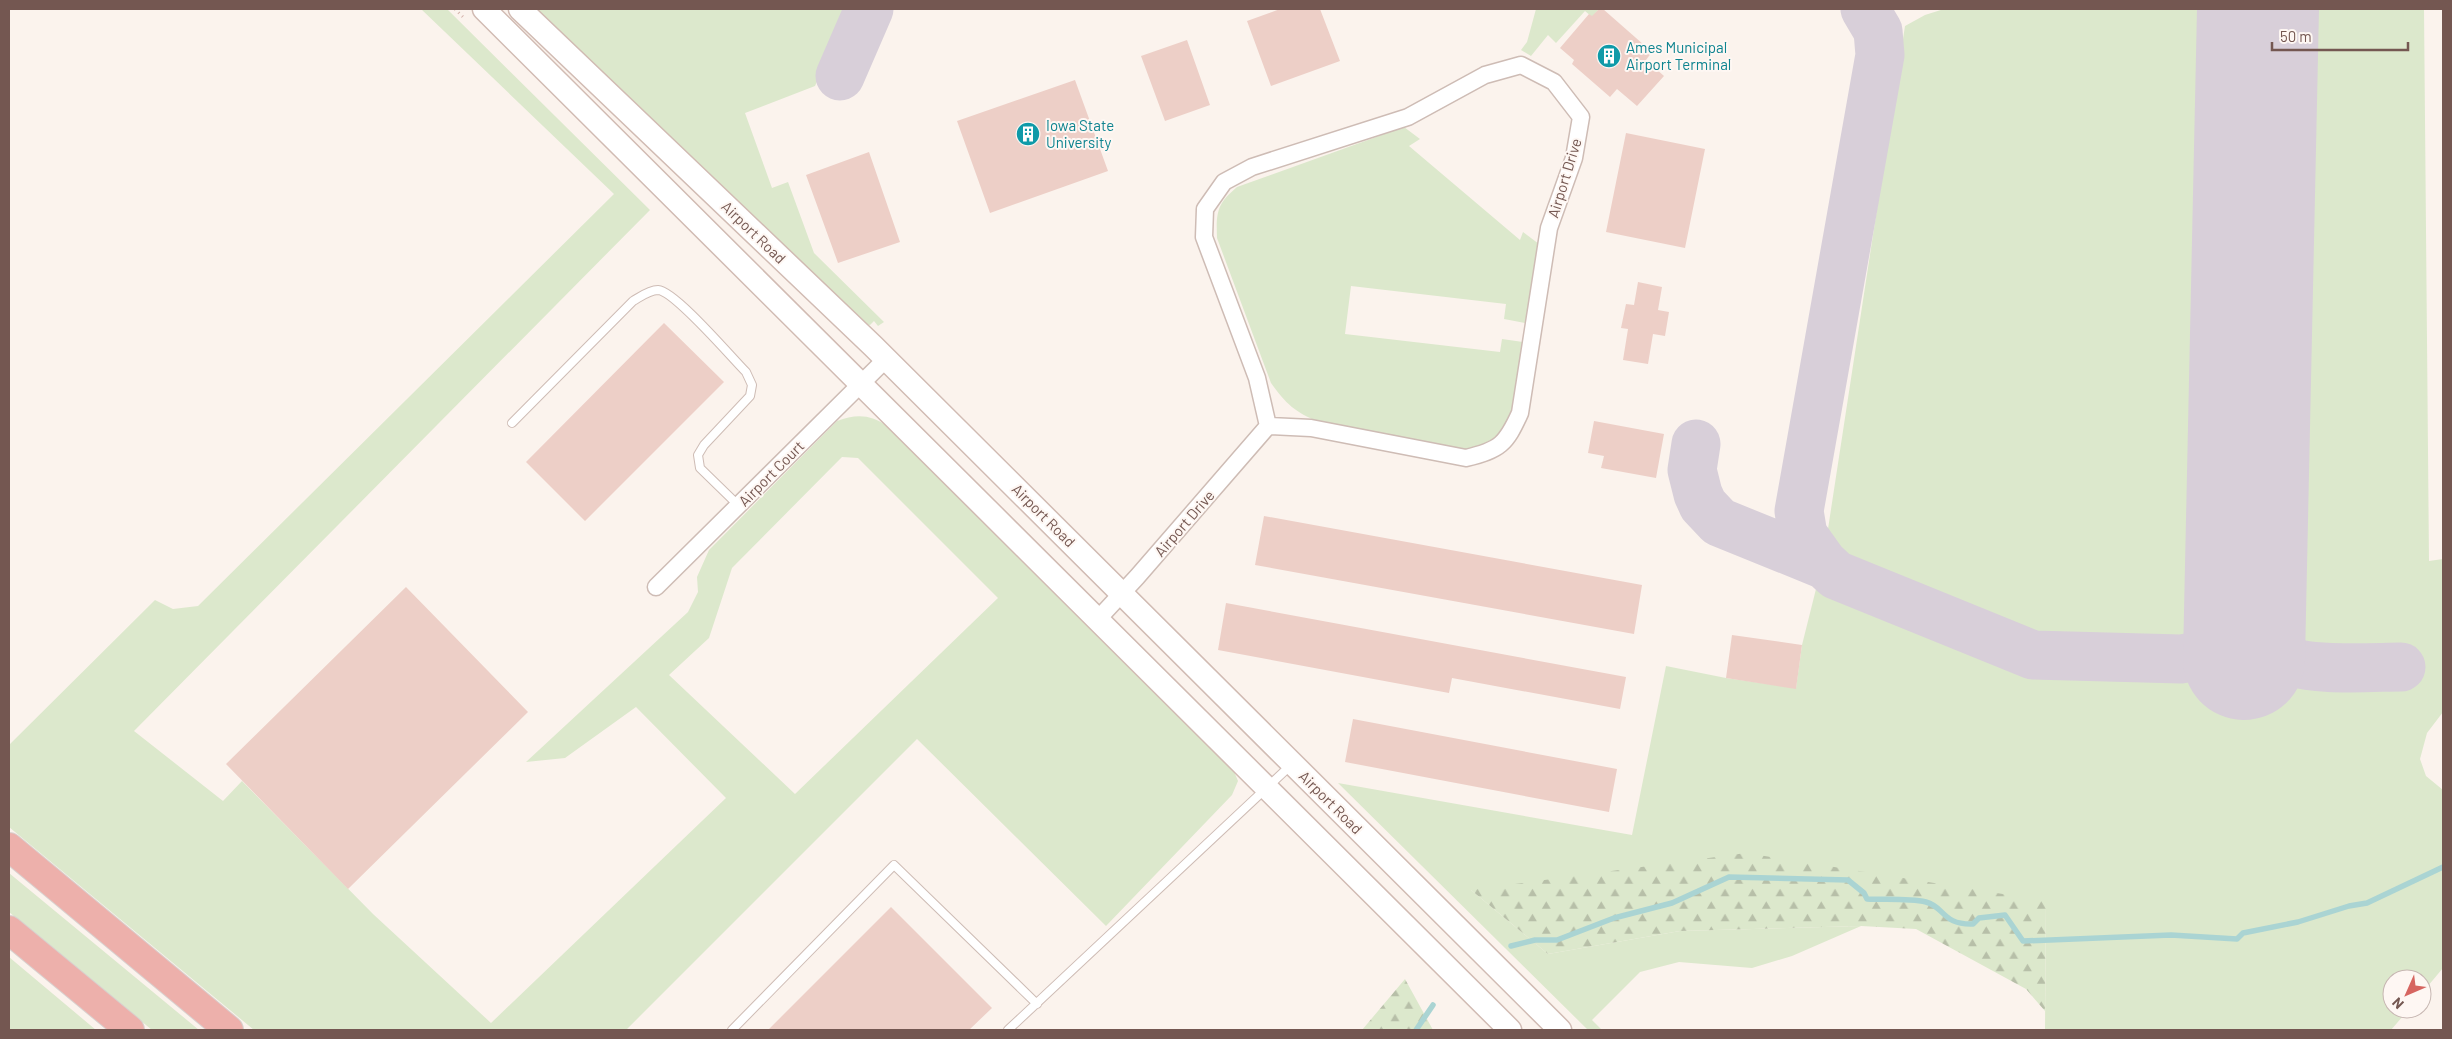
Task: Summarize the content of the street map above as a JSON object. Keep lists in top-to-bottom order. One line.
{"streets":{"main road":["Airport Road"],"street":["Airport Drive","Airport Court"]},"crossings":[["Airport Drive","Airport Road"],["Airport Road","Airport Court"]],"places":{"building":["Ames Municipal Airport Terminal","Iowa State University"]},"scale_bar":"50 m","north":"bottom left"}
